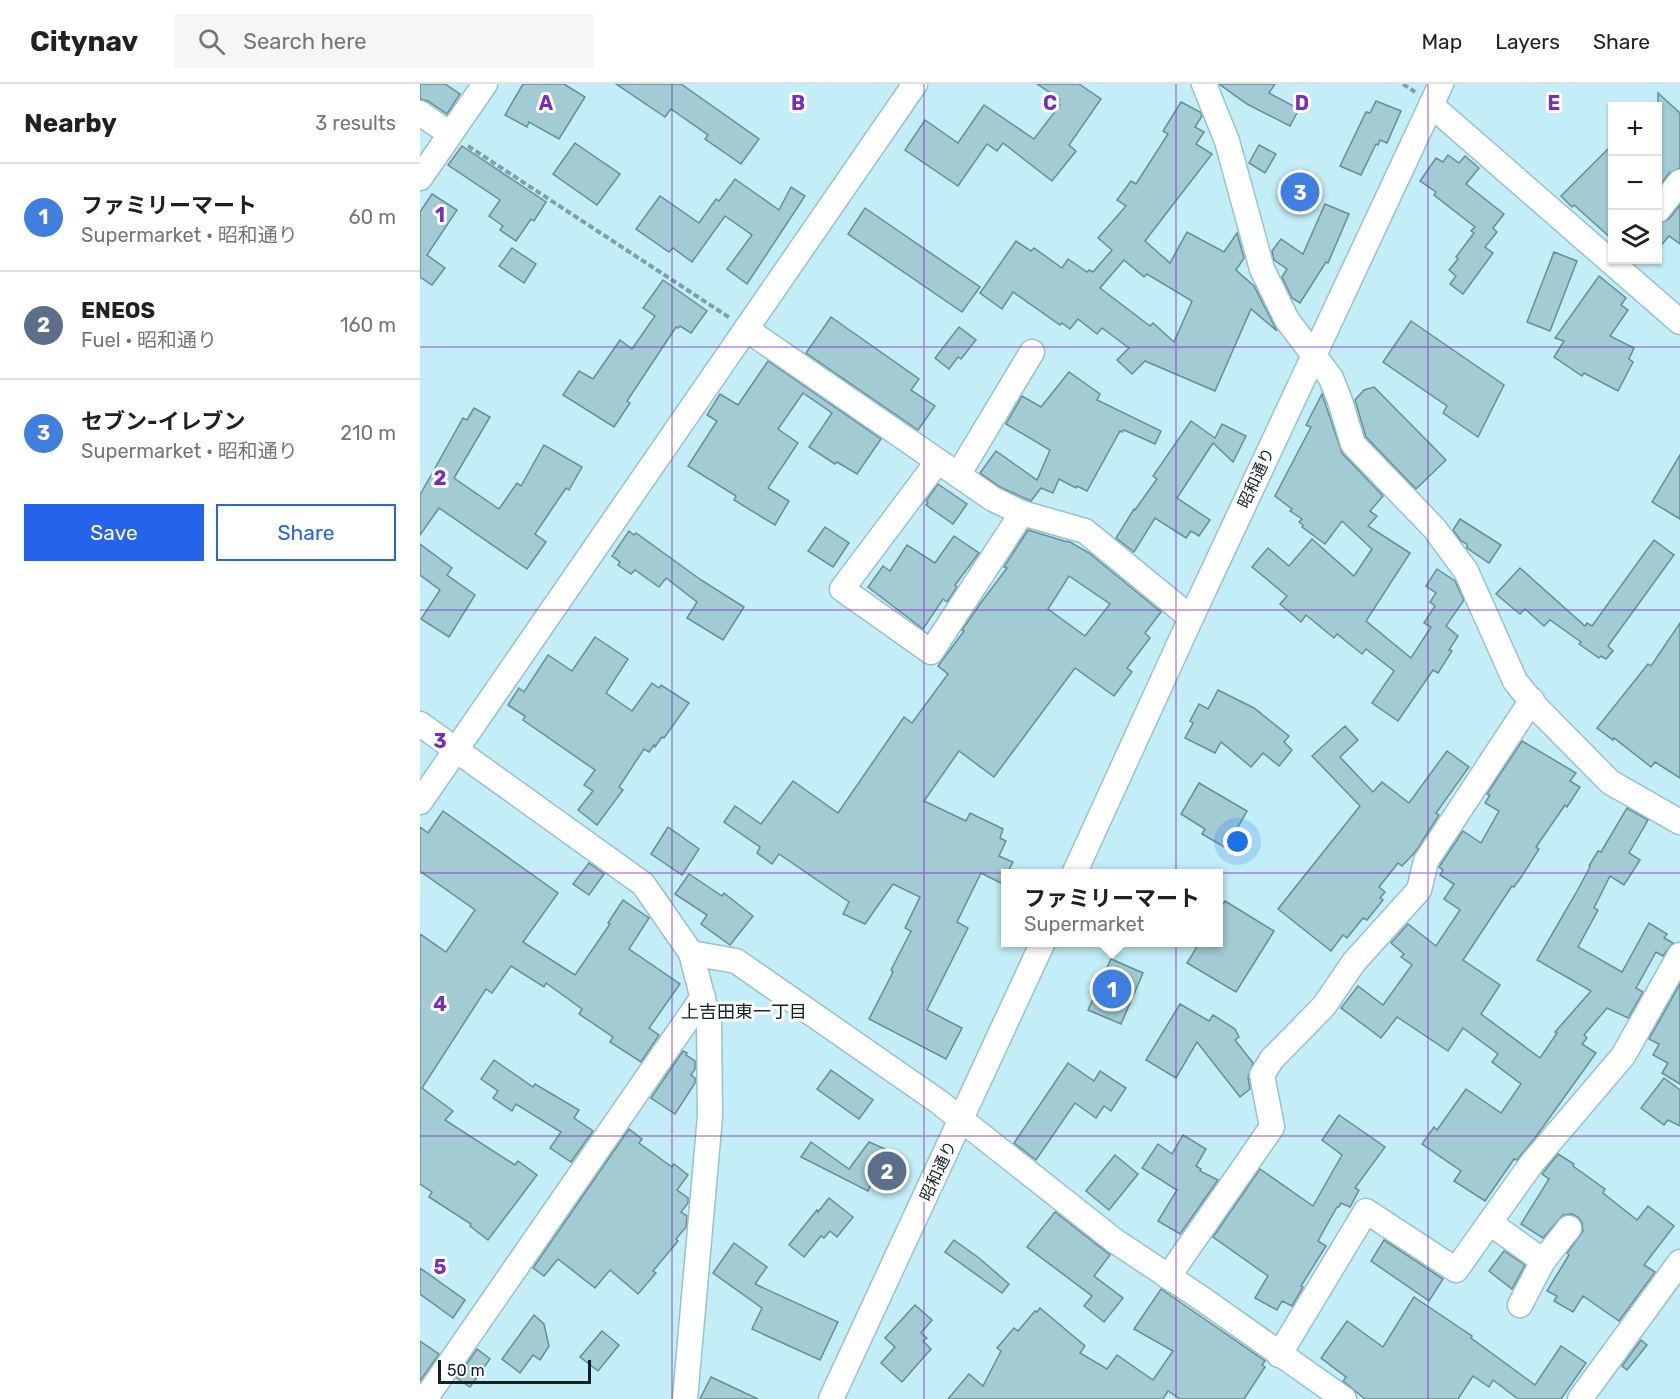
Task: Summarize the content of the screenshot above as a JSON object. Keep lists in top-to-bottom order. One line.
{"streets":{"street":["昭和通り"]},"districts":["上吉田東一丁目"],"scale_bar":"50 m","page":{"header":"Citynav","search":"Search here","nav":["Map","Layers","Share"],"heading":["Nearby","3 results"],"map_buttons":["+","−"],"list":[{"mark":"1","name":"ファミリーマート","note":"Supermarket · 昭和通り","value":"60 m"},{"mark":"2","name":"ENEOS","note":"Fuel · 昭和通り","value":"160 m"},{"mark":"3","name":"セブン-イレブン","note":"Supermarket · 昭和通り","value":"210 m"}],"pins":["3","1","2"],"buttons":["Save","Share"],"popup":["ファミリーマート","Supermarket"],"scale":"50 m"},"grid":{"columns":["A","B","C","D","E"],"rows":["1","2","3","4","5"]}}
